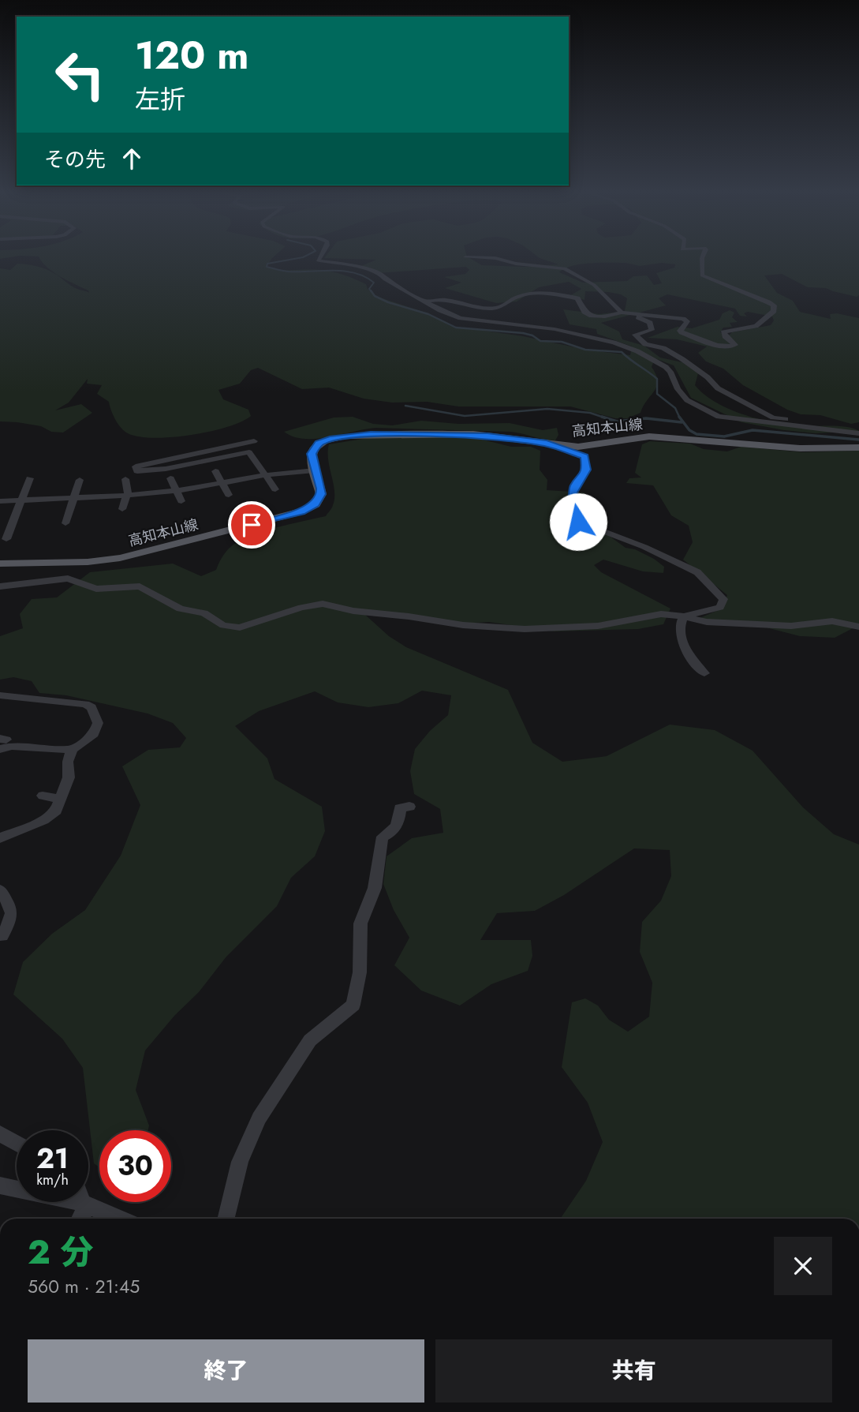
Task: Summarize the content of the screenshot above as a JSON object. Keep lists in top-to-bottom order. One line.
{"streets":{"main road":["高知本山線"]},"page":{"turn":["120 m","左折"],"then":"その先","speed":"21 km/h","limit":"30","heading":["2 分","560 m · 21:45"],"buttons":["終了","共有"]}}
